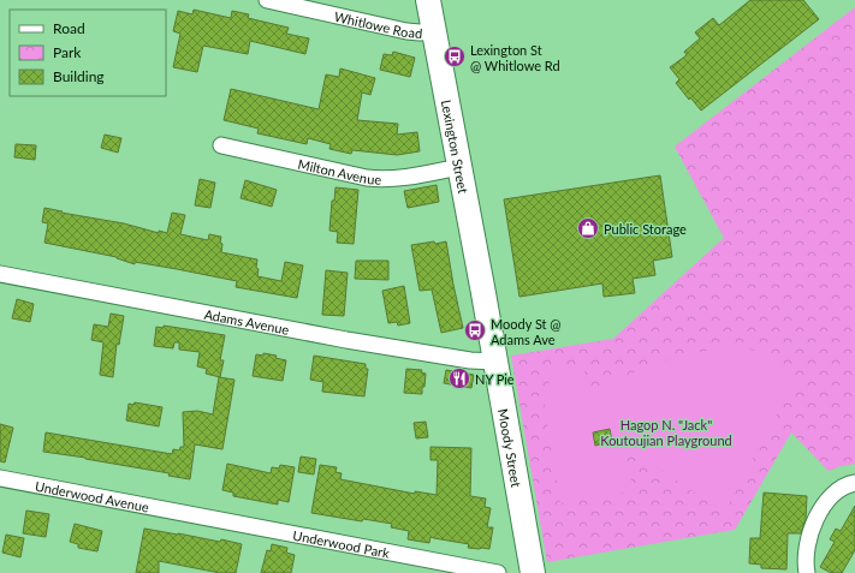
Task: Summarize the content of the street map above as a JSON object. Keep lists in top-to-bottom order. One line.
{"streets":{"main road":["Lexington Street","Moody Street"],"street":["Whitlowe Road","Milton Avenue","Adams Avenue","Underwood Avenue","Underwood Park"]},"crossings":[["Whitlowe Road","Lexington Street"],["Lexington Street","Milton Avenue"],["Lexington Street","Moody Street"],["Adams Avenue","Moody Street"],["Underwood Avenue","Underwood Park"]],"parks":["Hagop N. \"Jack\" Koutoujian Playground"],"places":{"bus stop":["Lexington St @ Whitlowe Rd","Moody St @ Adams Ave"],"shop":["Public Storage"],"restaurant":["NY Pie"]},"legend":["Road","Park","Building"]}
